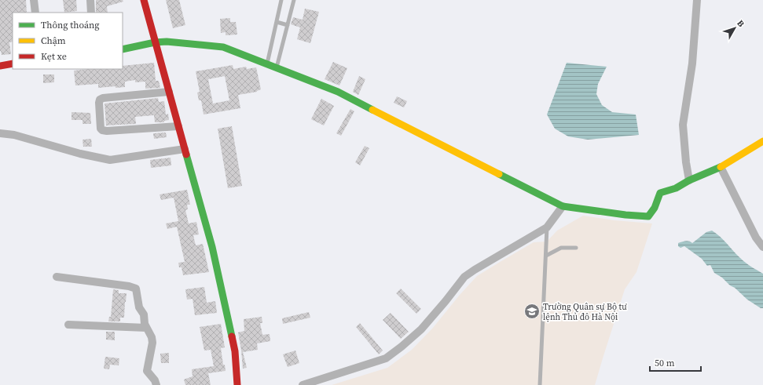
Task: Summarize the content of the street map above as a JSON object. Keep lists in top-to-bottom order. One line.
{"places":{"school or university":["Trường Quân sự Bộ tư lệnh Thủ đô Hà Nội"]},"legend":["Thông thoáng","Chậm","Kẹt xe"],"scale_bar":"50 m","north":"top right"}
